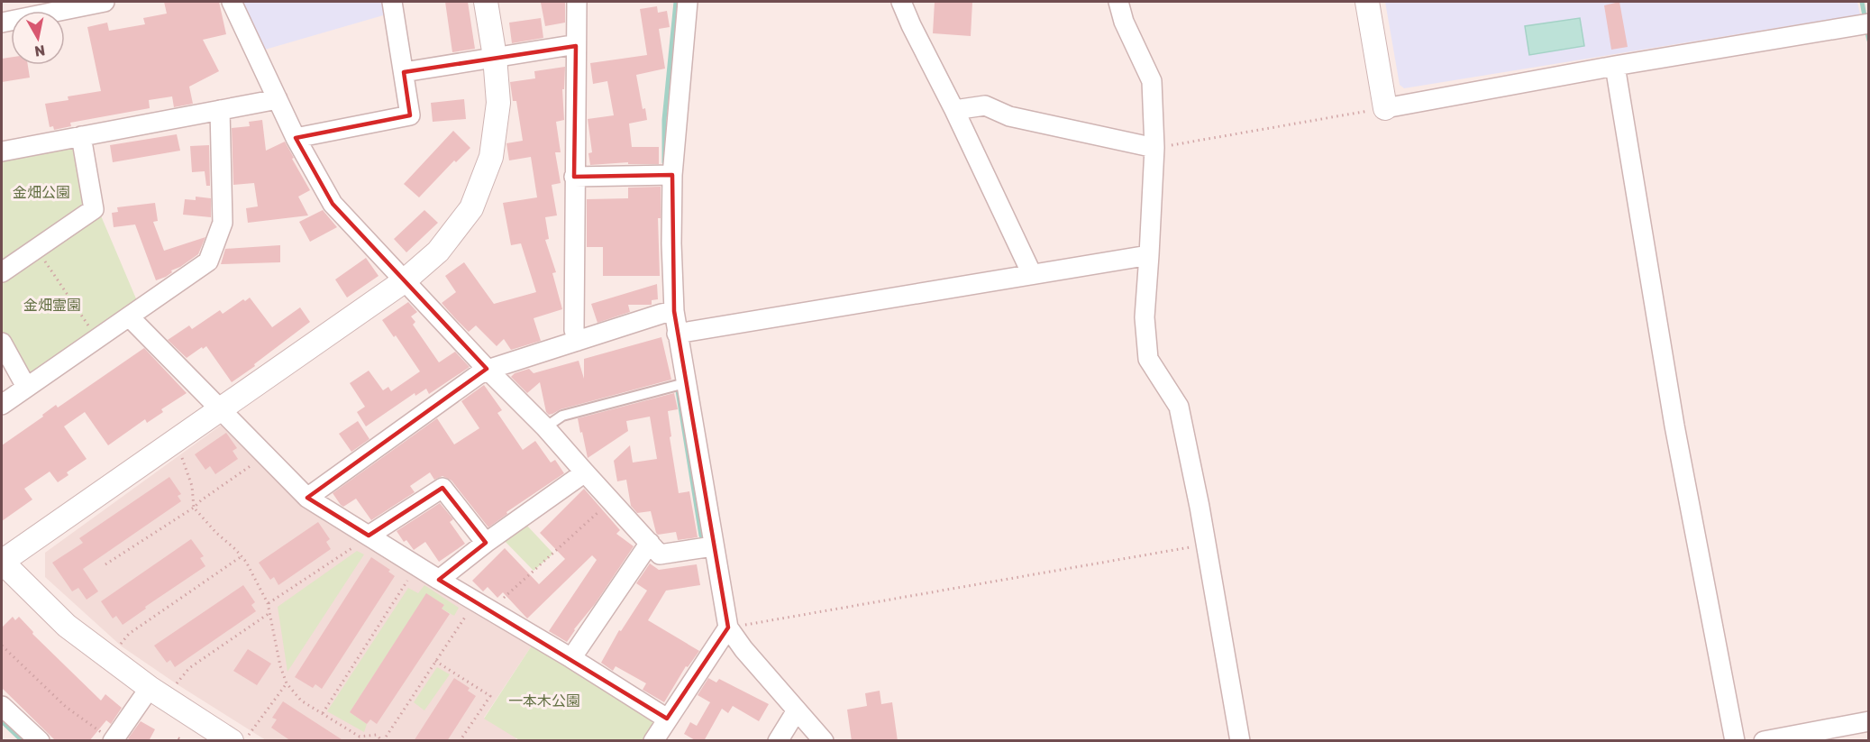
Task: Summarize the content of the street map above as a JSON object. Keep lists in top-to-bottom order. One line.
{"parks":["金畑公園","金畑霊園","一本木公園"],"north":"bottom"}
